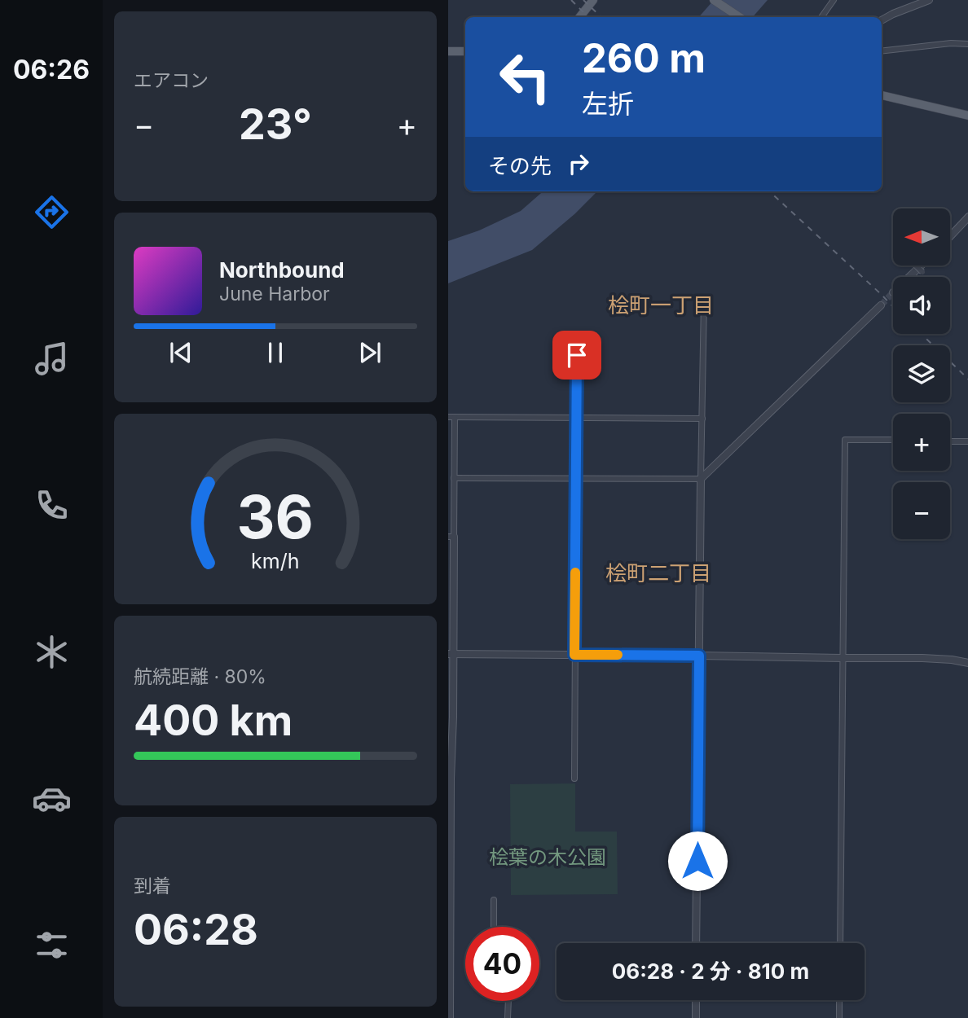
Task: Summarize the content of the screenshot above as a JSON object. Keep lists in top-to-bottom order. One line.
{"districts":["桧町一丁目","桧町二丁目"],"parks":["桧葉の木公園"],"north":"left","page":{"tabs":"06:26","tile":["エアコン",["航続距離 · 80%","400 km"],["到着","06:28"]],"turn":["260 m","左折"],"heat":["−","23°","+"],"then":"その先","map_buttons":["+","−"],"song":["Northbound","June Harbor"],"limit":"40","trip":"06:28 · 2 分 · 810 m","gauge":["36","km/h"]}}
